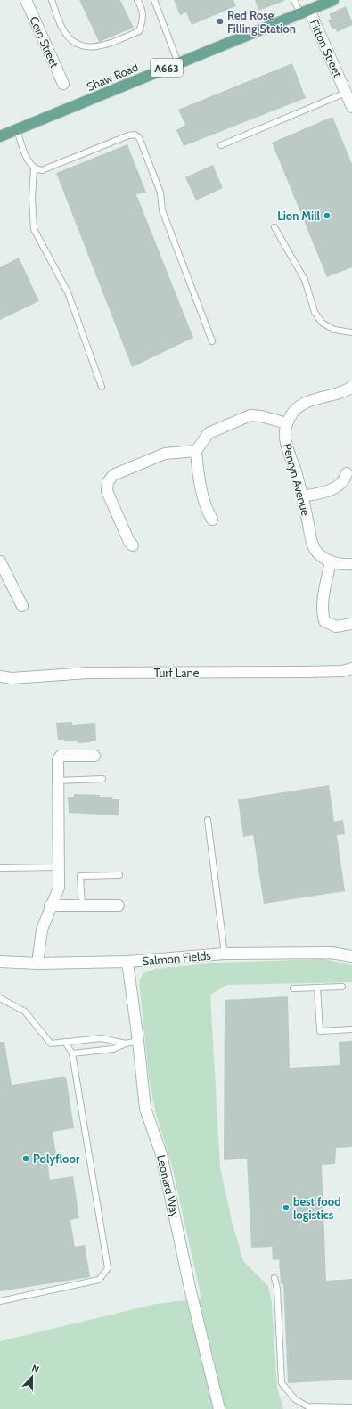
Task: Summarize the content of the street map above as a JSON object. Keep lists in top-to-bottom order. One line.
{"streets":{"main road":["A663","Shaw Road"],"street":["Coin Street","Fitton Street","Penryn Avenue","Turf Lane","Salmon Fields","Leonard Way"]},"crossings":[["Fitton Street","Shaw Road"],["Salmon Fields","Leonard Way"]],"places":["Red Rose Filling Station","Lion Mill","Polyfloor","best food logistics"],"north":"top"}
